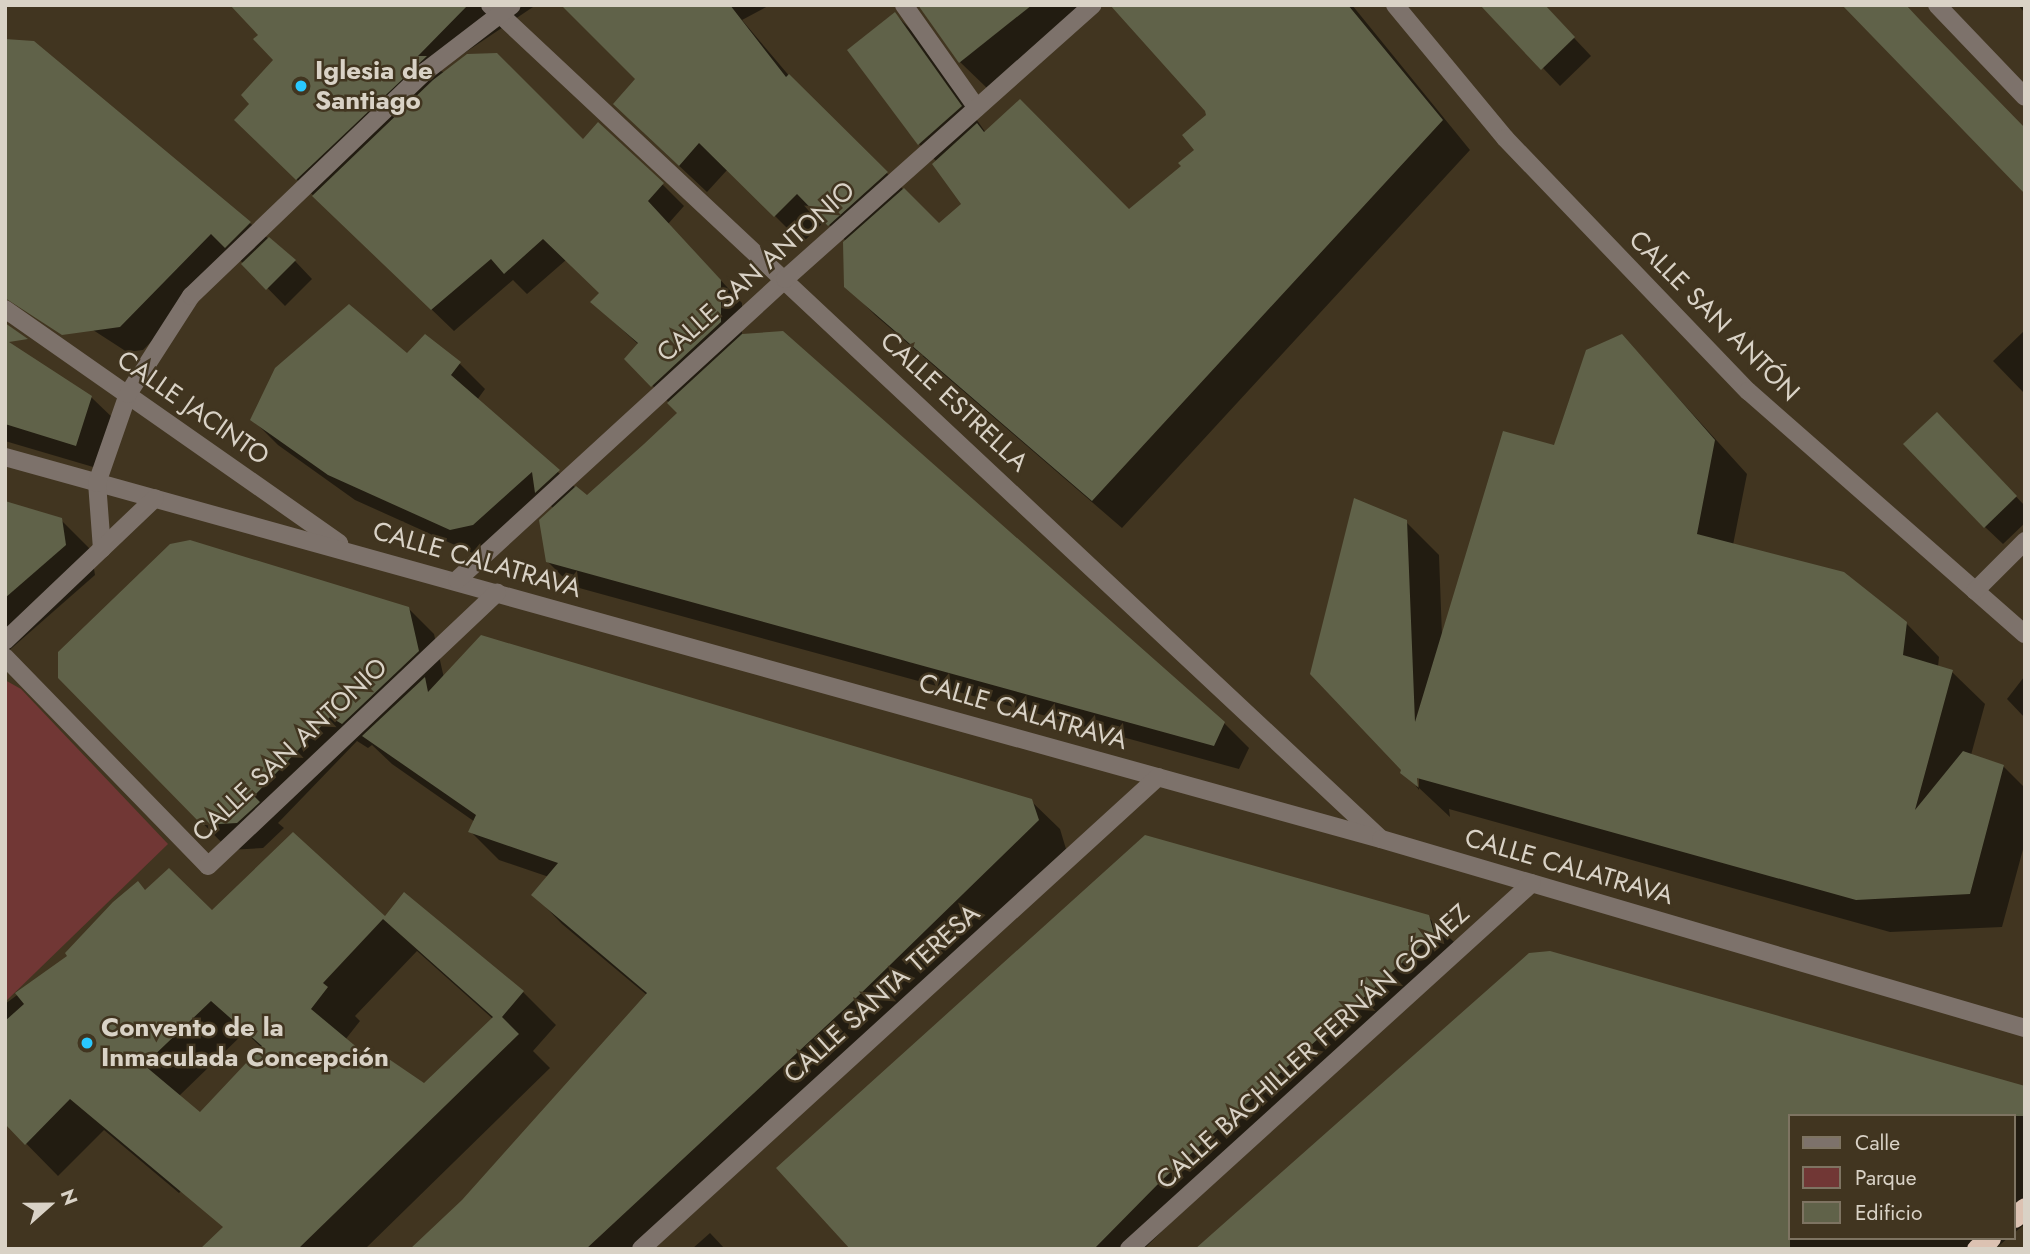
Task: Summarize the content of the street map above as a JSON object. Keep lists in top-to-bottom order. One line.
{"streets":{"street":["CALLE SAN ANTONIO","CALLE SAN ANTÓN","CALLE ESTRELLA","CALLE JACINTO","CALLE CALATRAVA","CALLE SANTA TERESA","CALLE BACHILLER FERNÁN GÓMEZ"]},"crossings":[["CALLE SAN ANTONIO","CALLE ESTRELLA"],["CALLE SAN ANTONIO","CALLE CALATRAVA"],["CALLE ESTRELLA","CALLE CALATRAVA"],["CALLE JACINTO","CALLE CALATRAVA"],["CALLE CALATRAVA","CALLE SANTA TERESA"],["CALLE CALATRAVA","CALLE BACHILLER FERNÁN GÓMEZ"]],"places":["Iglesia de Santiago","Convento de la Inmaculada Concepción"],"legend":["Calle","Parque","Edificio"],"north":"right"}
